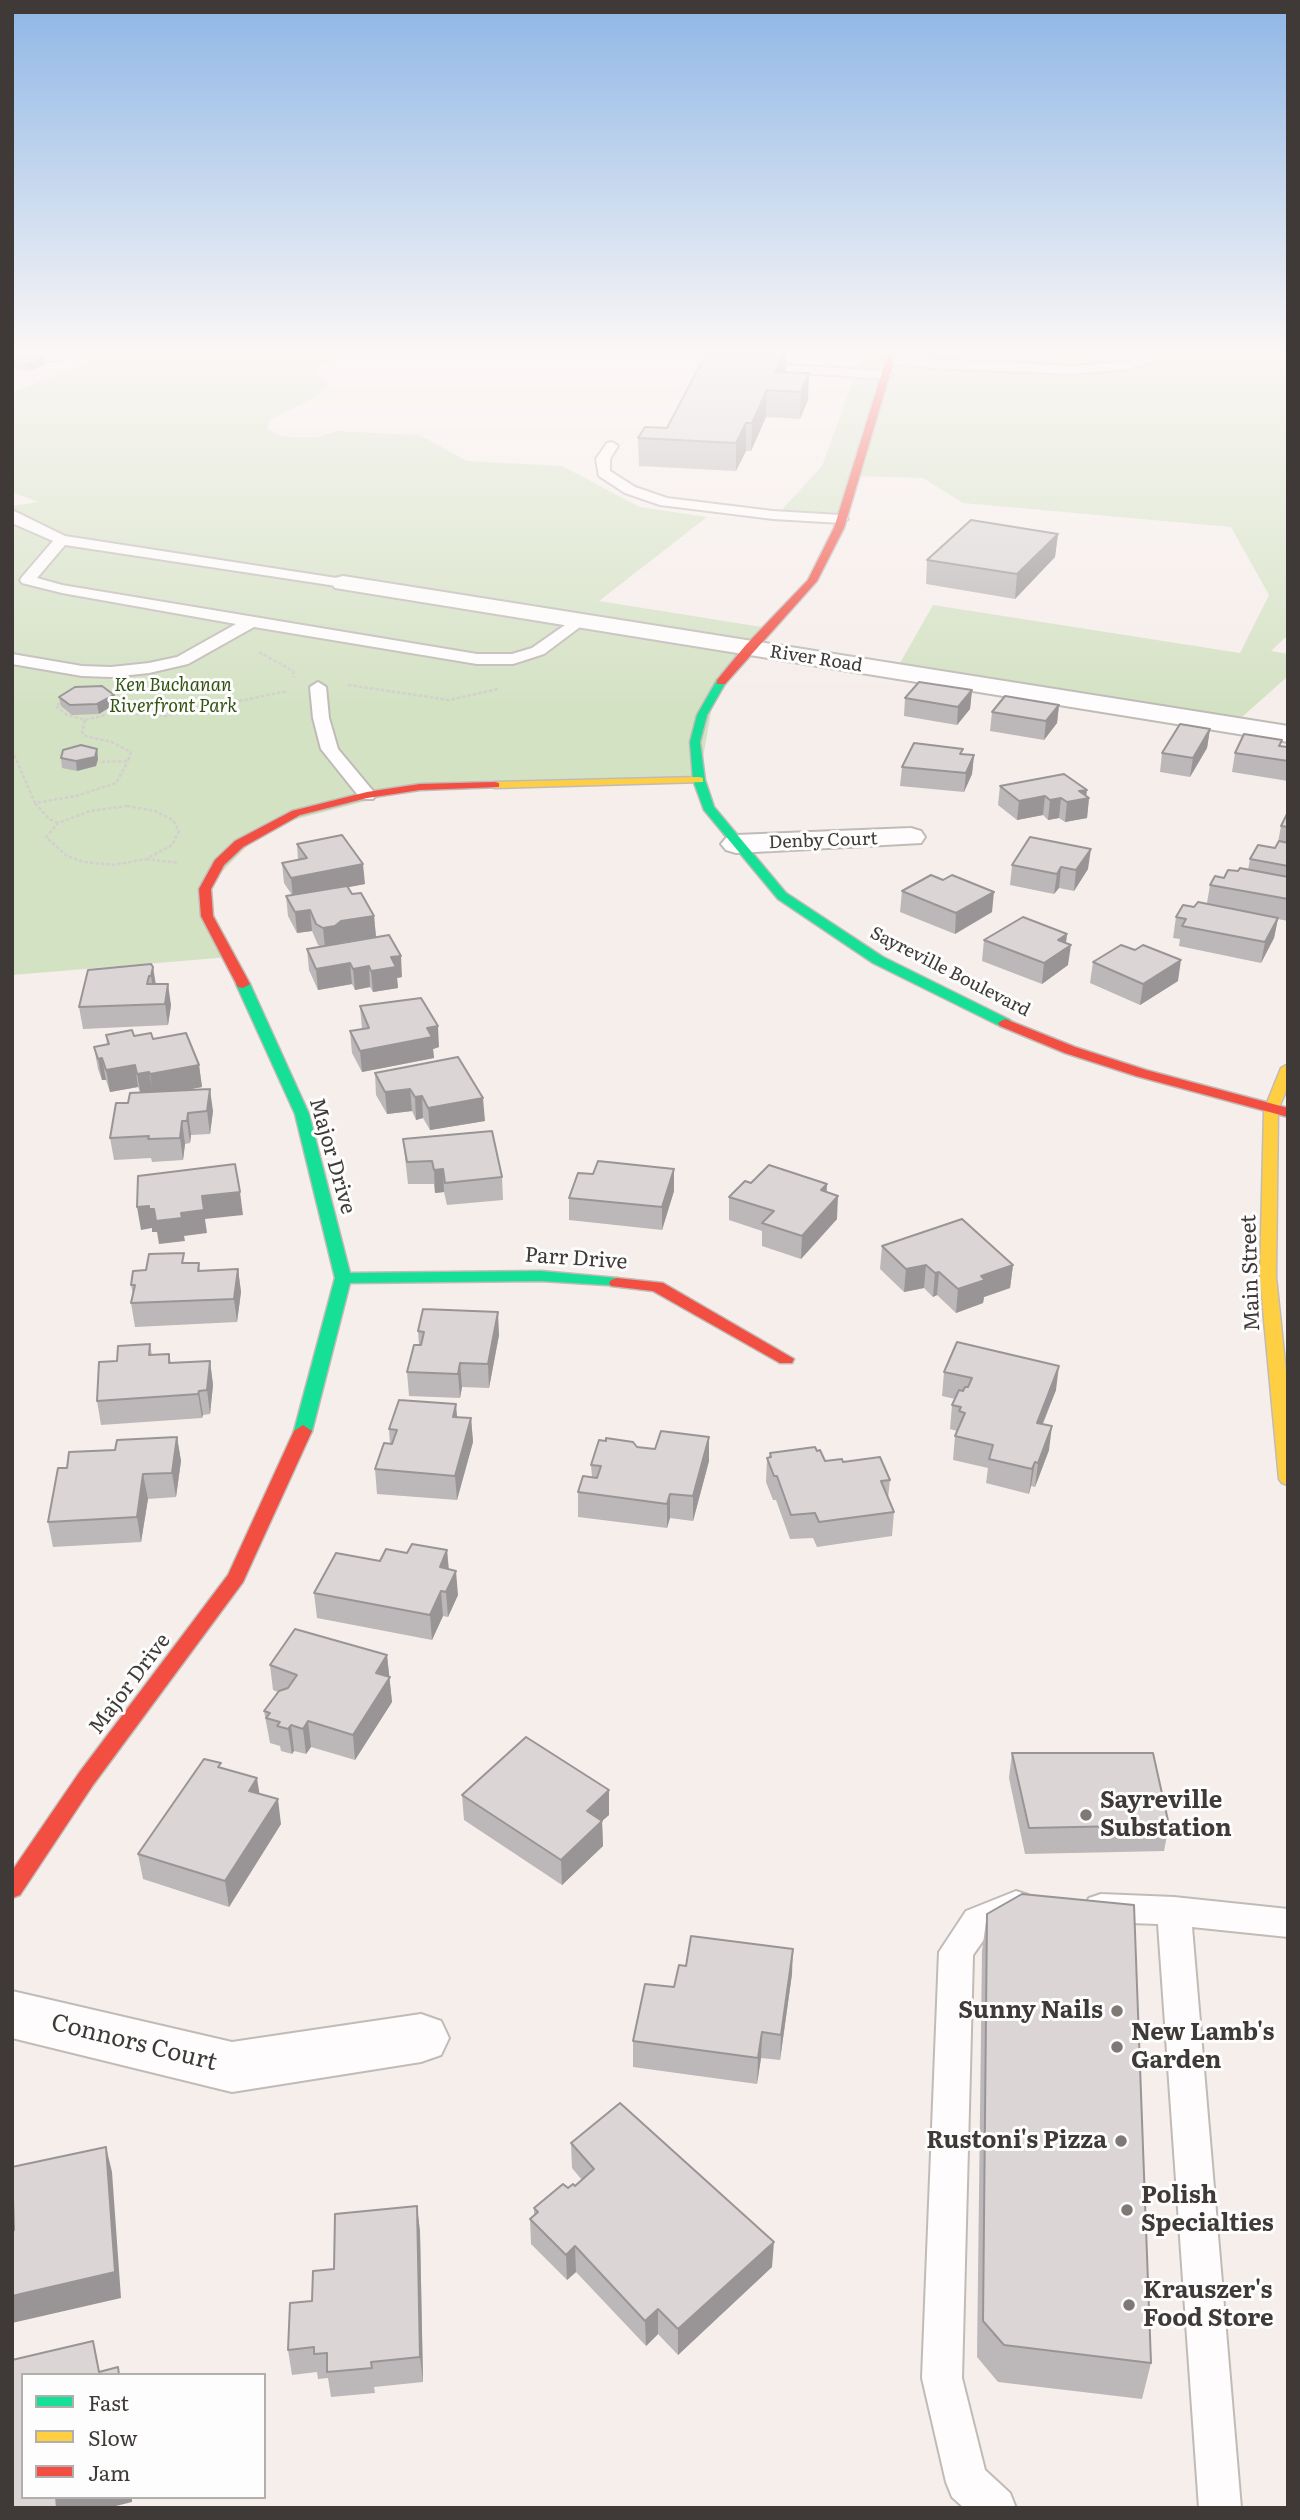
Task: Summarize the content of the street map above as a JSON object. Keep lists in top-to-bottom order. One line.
{"streets":{"street":["River Road","Denby Court","Sayreville Boulevard","Major Drive","Parr Drive","Main Street","Connors Court"]},"crossings":[["River Road","Sayreville Boulevard"],["Denby Court","Sayreville Boulevard"],["Sayreville Boulevard","Major Drive"],["Sayreville Boulevard","Main Street"],["Major Drive","Parr Drive"]],"parks":["Ken Buchanan Riverfront Park"],"places":["Sayreville Substation","Sunny Nails","New Lamb's Garden","Rustoni's Pizza","Polish Specialties","Krauszer's Food Store"],"legend":["Fast","Slow","Jam"]}
